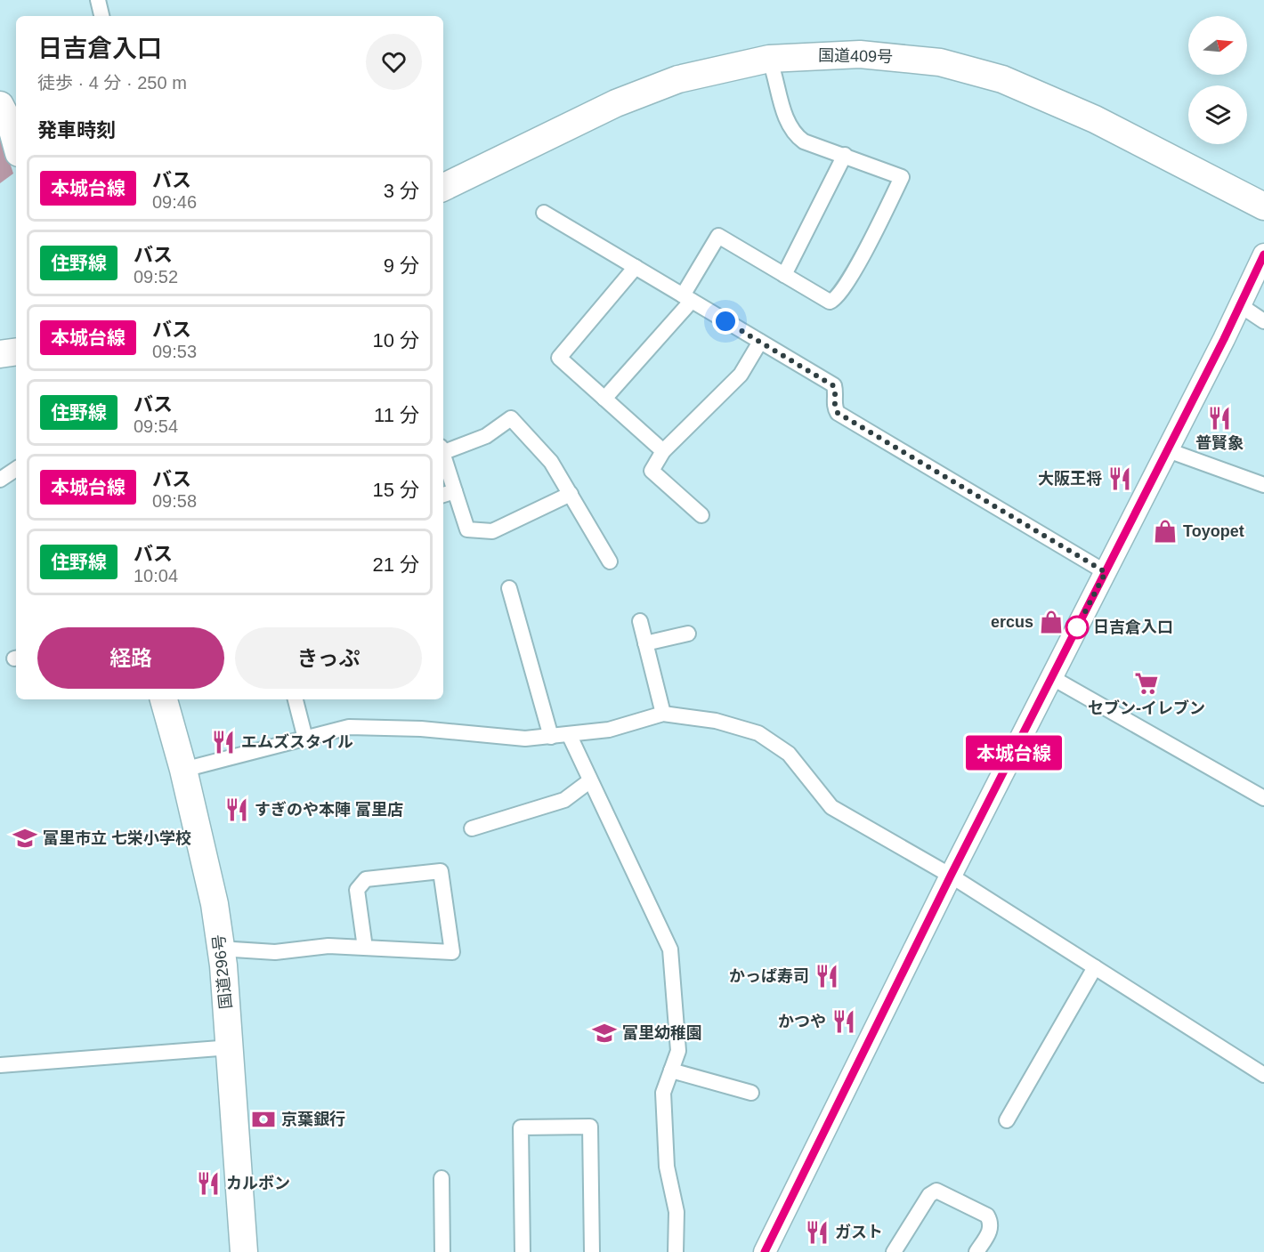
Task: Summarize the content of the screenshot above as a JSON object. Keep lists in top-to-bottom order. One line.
{"streets":{"highway":["国道409号","国道296号"]},"places":{"restaurant":["普賢象","大阪王将","エムズスタイル","すぎのや本陣 富里店","かっぱ寿司","かつや","カルボン","ガスト"],"shop":["Toyopet","ercus"],"other":["日吉倉入口"],"supermarket":["セブン-イレブン"],"school or university":["富里市立 七栄小学校","富里幼稚園"],"bank":["京葉銀行"]},"lines":["bus line 本城台線"],"north":"right","page":{"on_map":"本城台線","heading":[["日吉倉入口","徒歩 · 4 分 · 250 m"],"発車時刻"],"list":[{"mark":"本城台線","name":"バス","note":"09:46","value":"3 分"},{"mark":"住野線","name":"バス","note":"09:52","value":"9 分"},{"mark":"本城台線","name":"バス","note":"09:53","value":"10 分"},{"mark":"住野線","name":"バス","note":"09:54","value":"11 分"},{"mark":"本城台線","name":"バス","note":"09:58","value":"15 分"},{"mark":"住野線","name":"バス","note":"10:04","value":"21 分"}],"buttons":["経路","きっぷ"]}}
